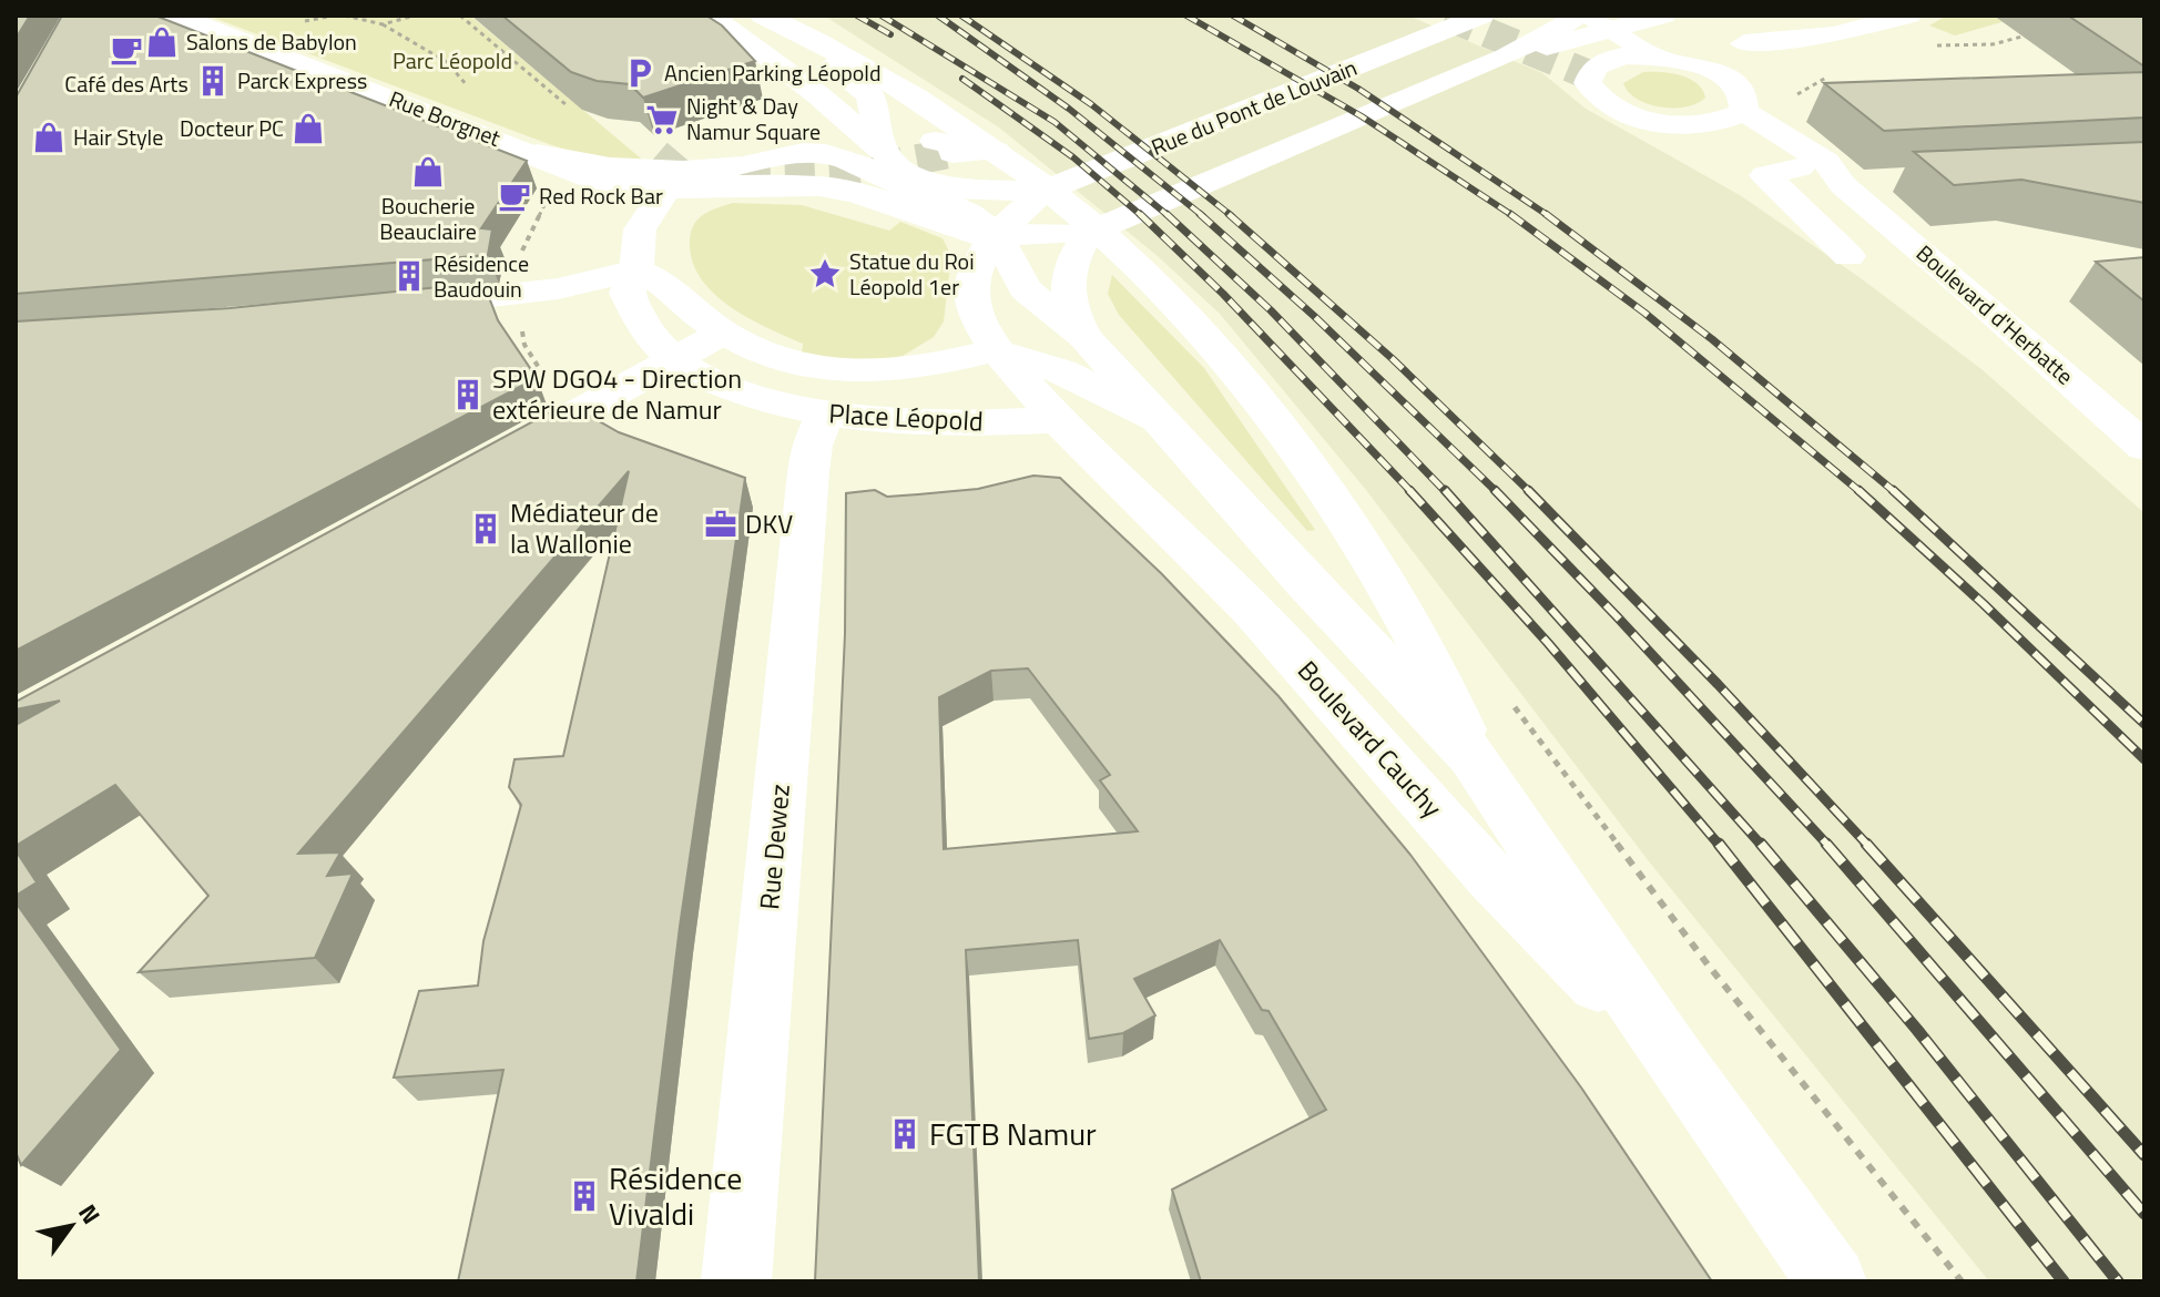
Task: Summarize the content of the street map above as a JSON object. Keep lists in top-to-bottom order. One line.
{"streets":{"main road":["Rue du Pont de Louvain","Rue Borgnet","Boulevard d'Herbatte","Place Léopold","Boulevard Cauchy","Rue Dewez"]},"crossings":[["Rue Borgnet","Place Léopold"],["Place Léopold","Boulevard Cauchy"],["Place Léopold","Rue Dewez"]],"parks":["Parc Léopold"],"places":{"shop":["Salons de Babylon","Docteur PC","Hair Style","Boucherie Beauclaire"],"cafe":["Café des Arts","Red Rock Bar"],"parking":["Ancien Parking Léopold"],"building":["Parck Express","Résidence Baudouin","SPW DGO4 - Direction extérieure de Namur","Médiateur de la Wallonie","FGTB Namur","Résidence Vivaldi"],"supermarket":["Night & Day Namur Square"],"place":["Statue du Roi Léopold 1er"],"office":["DKV"]},"north":"top right"}
